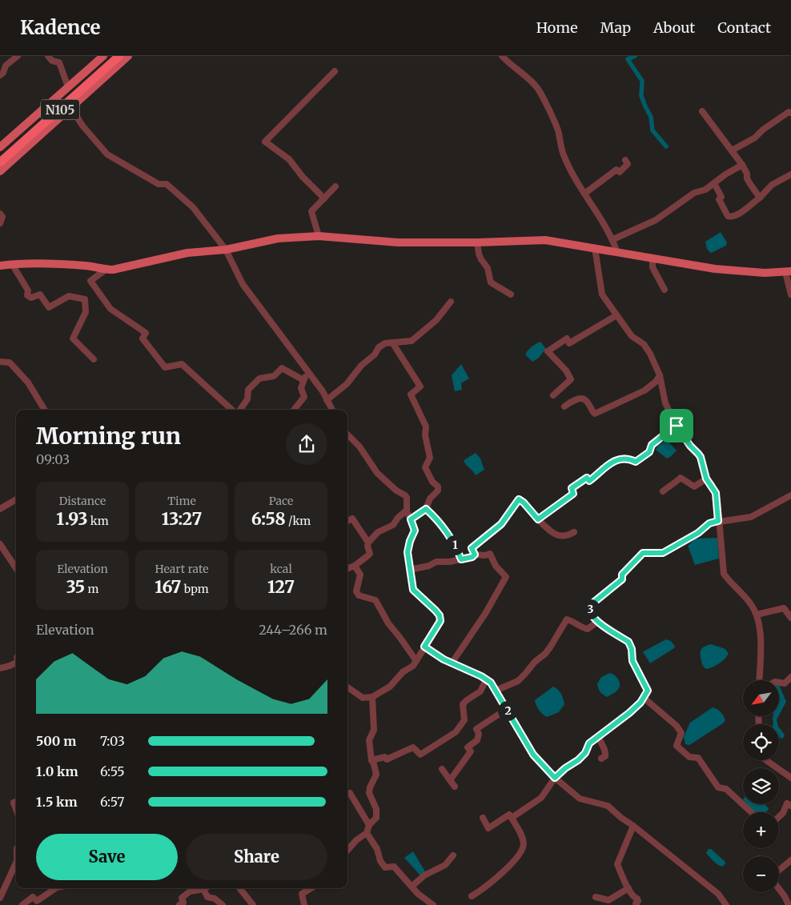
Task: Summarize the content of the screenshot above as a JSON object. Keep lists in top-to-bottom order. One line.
{"streets":{"highway":["N105"]},"north":"bottom left","page":{"header":"Kadence","nav":["Home","Map","About","Contact"],"heading":["Morning run","09:03"],"stats":[["Distance","1.93 km"],["Time","13:27"],["Pace","6:58 /km"],["Elevation","35 m"],["Heart rate","167 bpm"],["kcal","127"]],"pins":["1","3","2"],"chart":["Elevation","244–266 m"],"map_buttons":["+","−"],"list":[{"name":"500 m","note":"7:03"},{"name":"1.0 km","note":"6:55"},{"name":"1.5 km","note":"6:57"}],"buttons":["Save","Share"]}}
